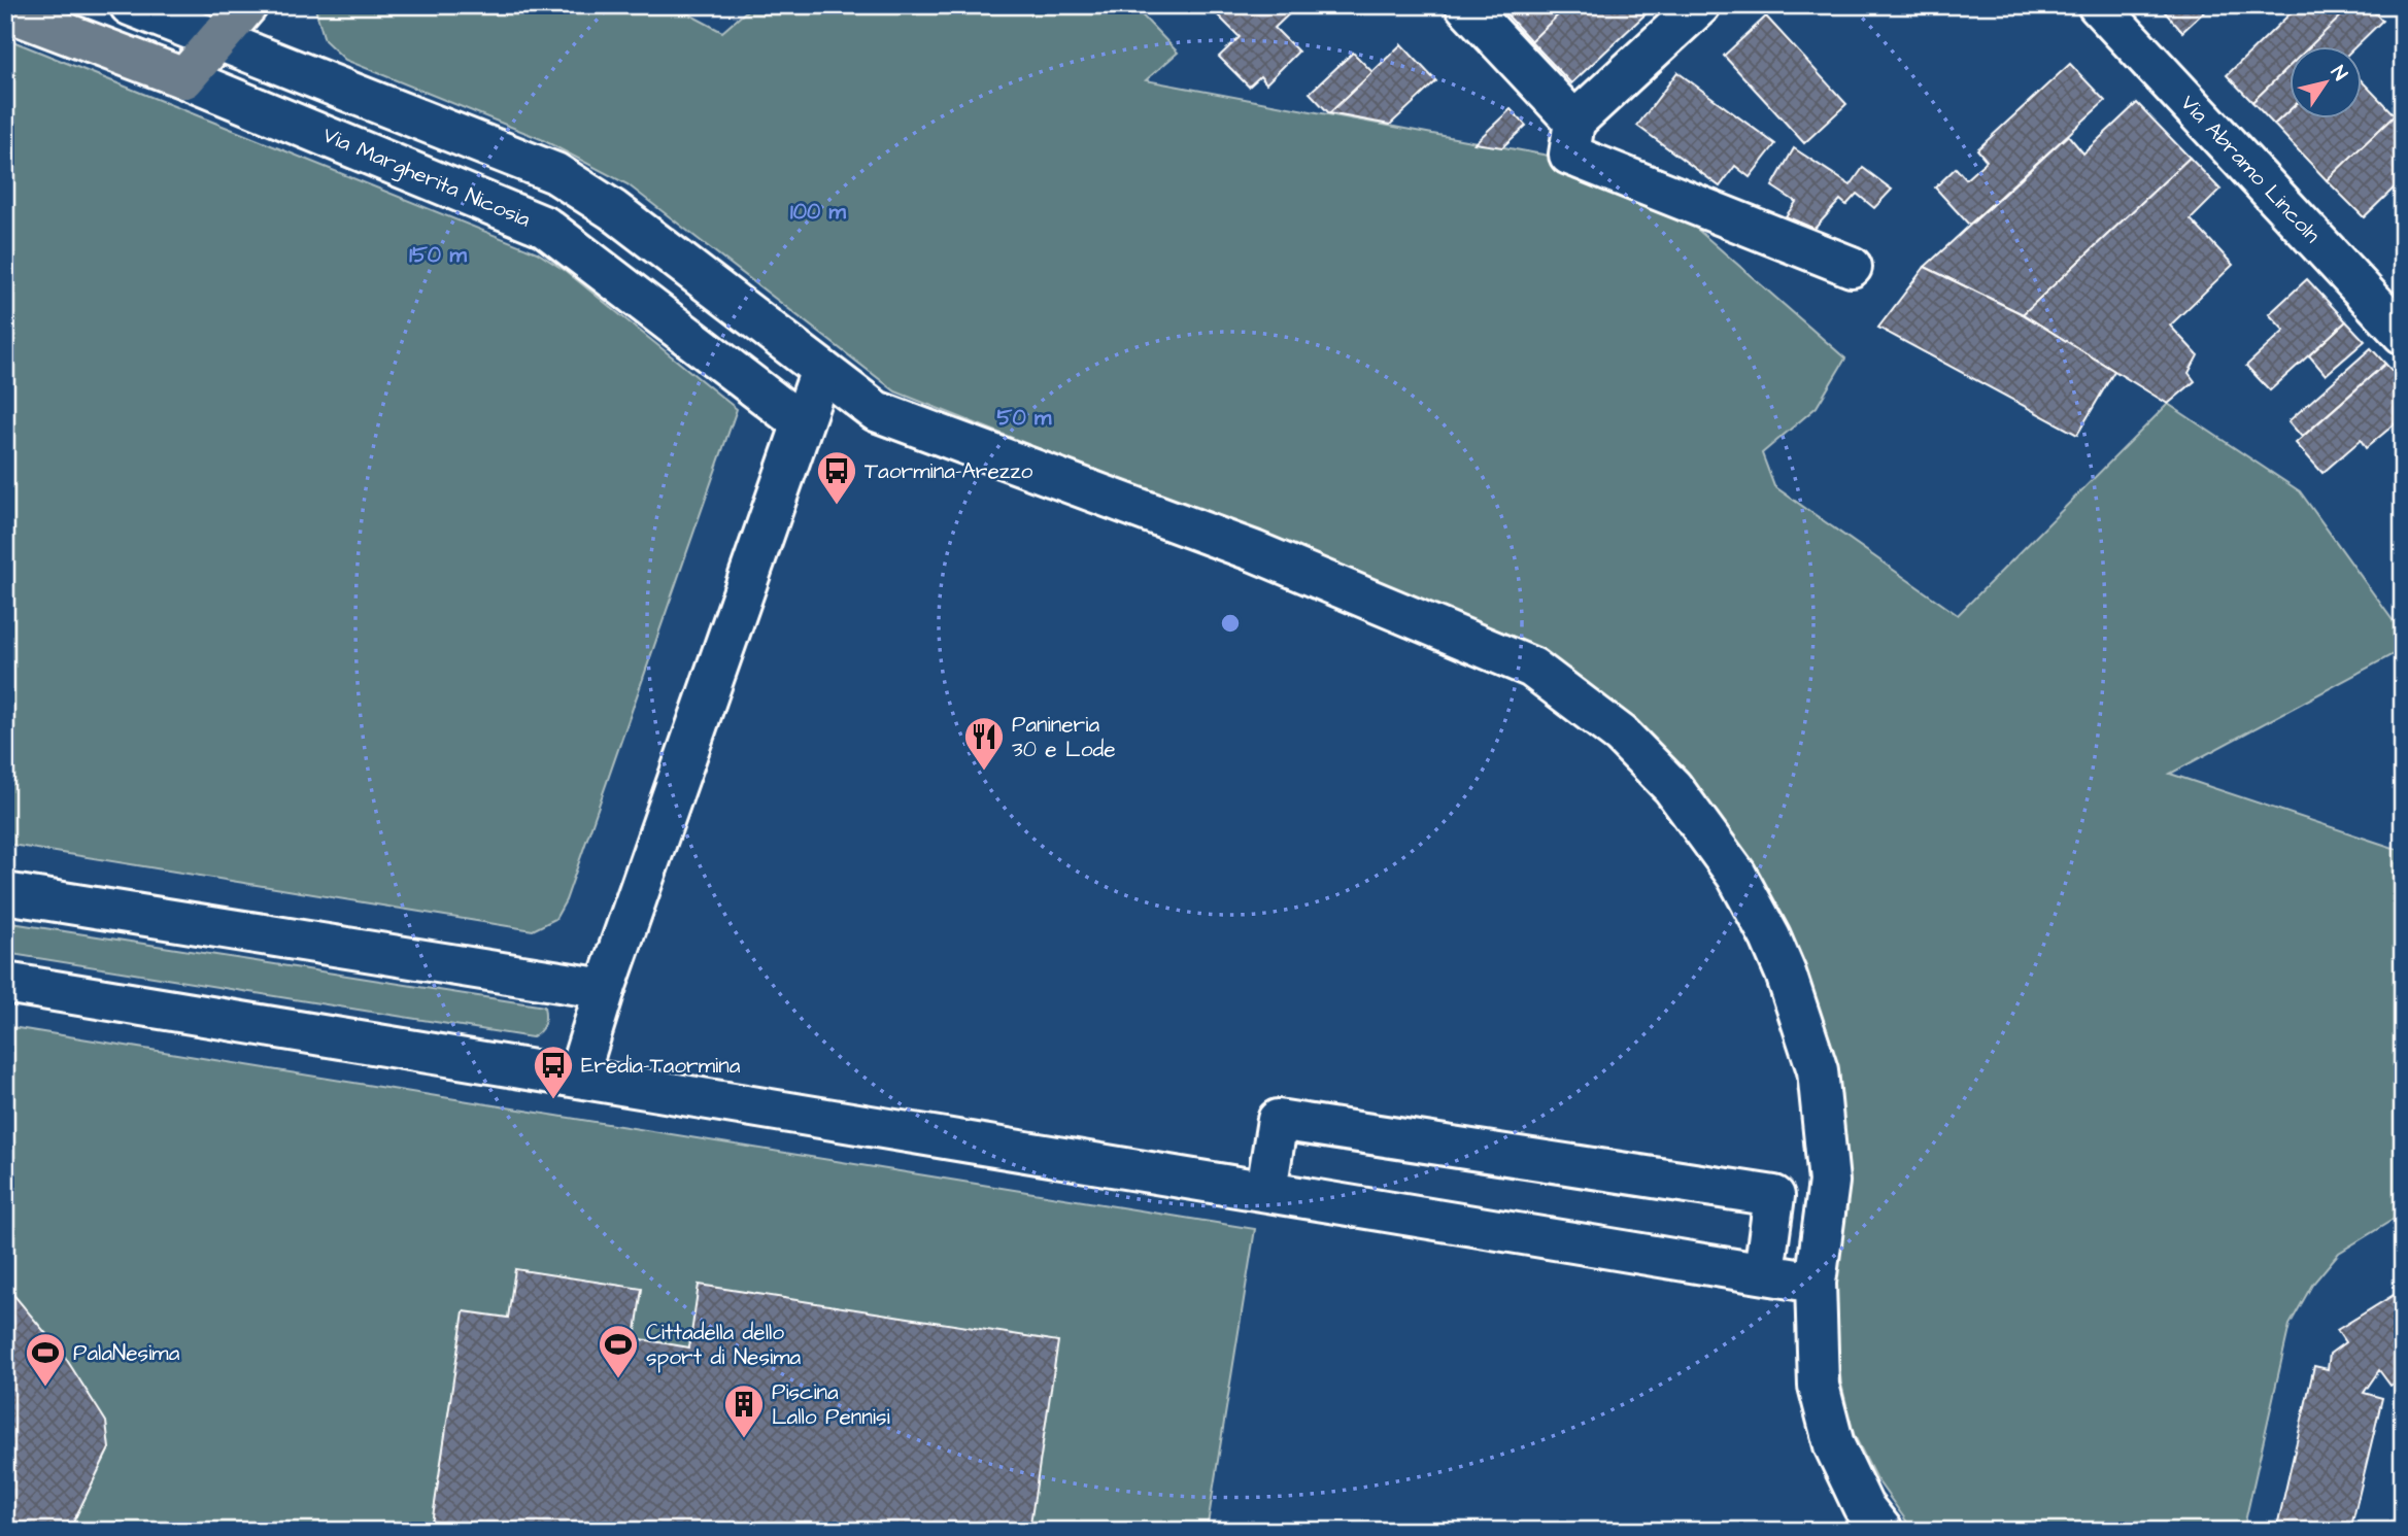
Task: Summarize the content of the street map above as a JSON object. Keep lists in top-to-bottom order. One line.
{"streets":{"main road":["Via Margherita Nicosia"],"street":["Via Abramo Lincoln"]},"places":{"bus stop":["Taormina-Arezzo","Eredia-Taormina"],"restaurant":["Panineria 30 e Lode"],"sports":["Cittadella dello sport di Nesima","PalaNesima"],"building":["Piscina Lallo Pennisi"]},"north":"top right","rings":["100 m","150 m","50 m"]}
